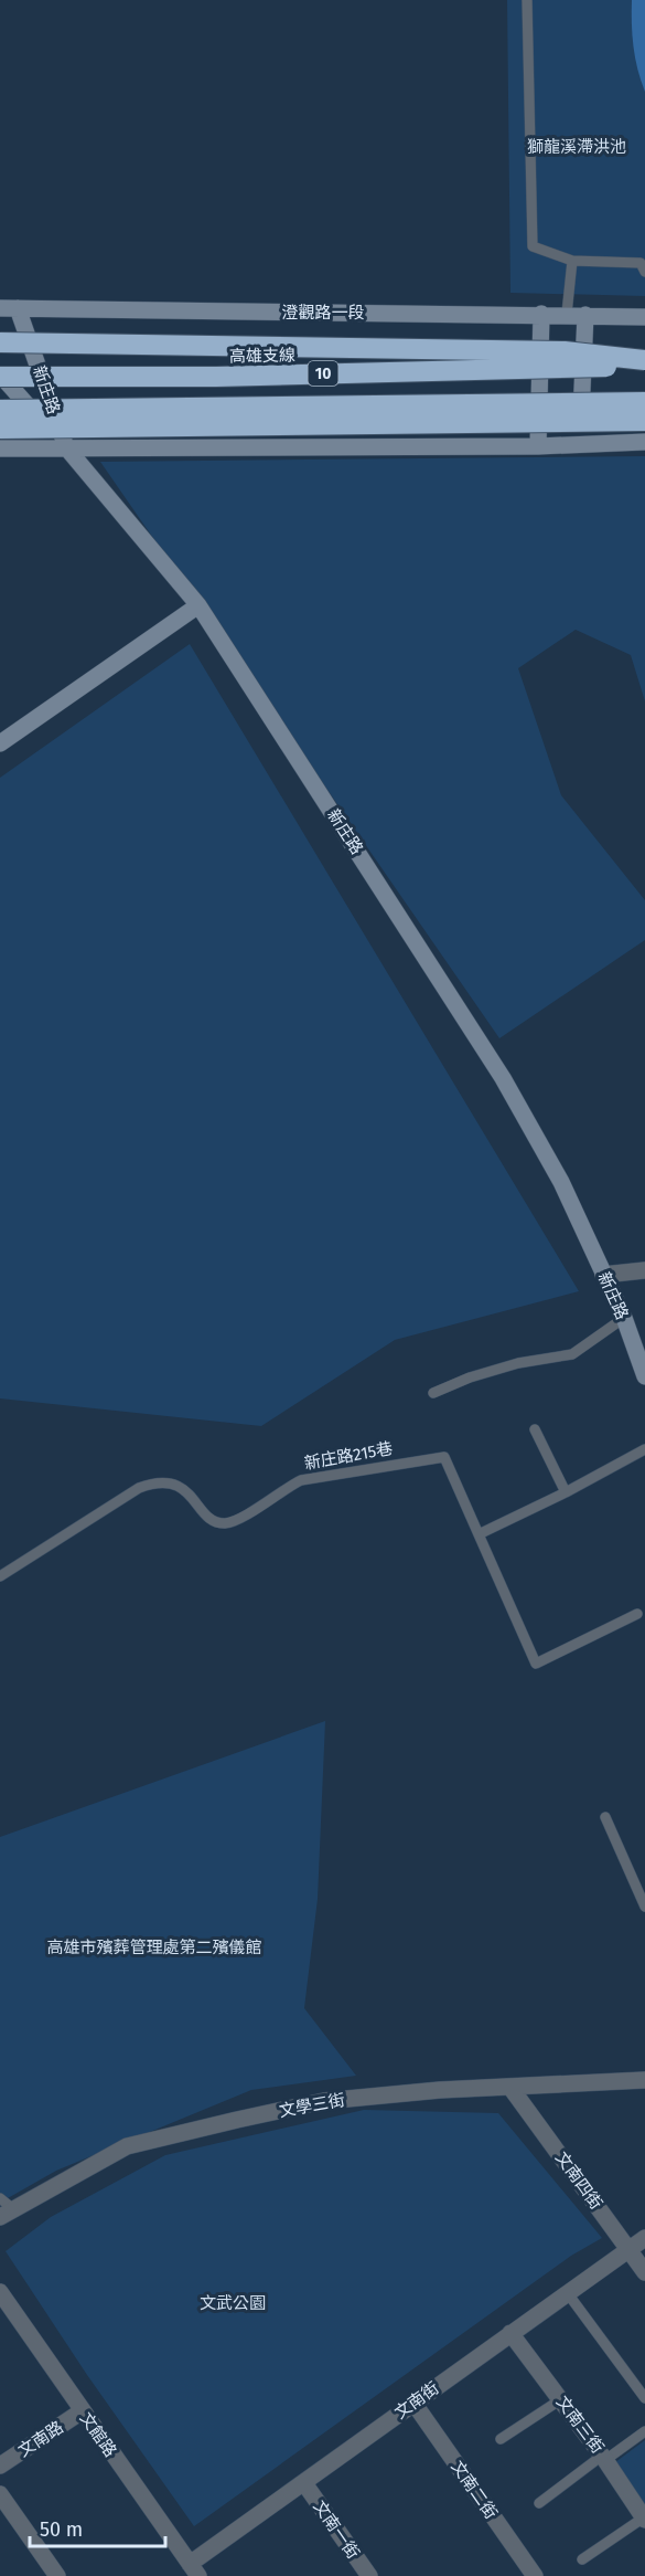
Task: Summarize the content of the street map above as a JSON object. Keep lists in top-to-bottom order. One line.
{"streets":{"highway":["高雄支線","10"],"street":["澄觀路一段","新庄路","文學三街","文南四街","文南街","文南三街","文館路","文南路","文南二街","文南一街"],"lane":["新庄路215巷"]},"crossings":[["澄觀路一段","新庄路"],["文學三街","文南四街"],["文南四街","文南街"],["文南街","文南三街"],["文南街","文館路"],["文南街","文南二街"],["文南街","文南一街"],["文館路","文南路"]],"parks":["獅龍溪滯洪池","高雄市殯葬管理處第二殯儀館","文武公園"],"scale_bar":"50 m"}
